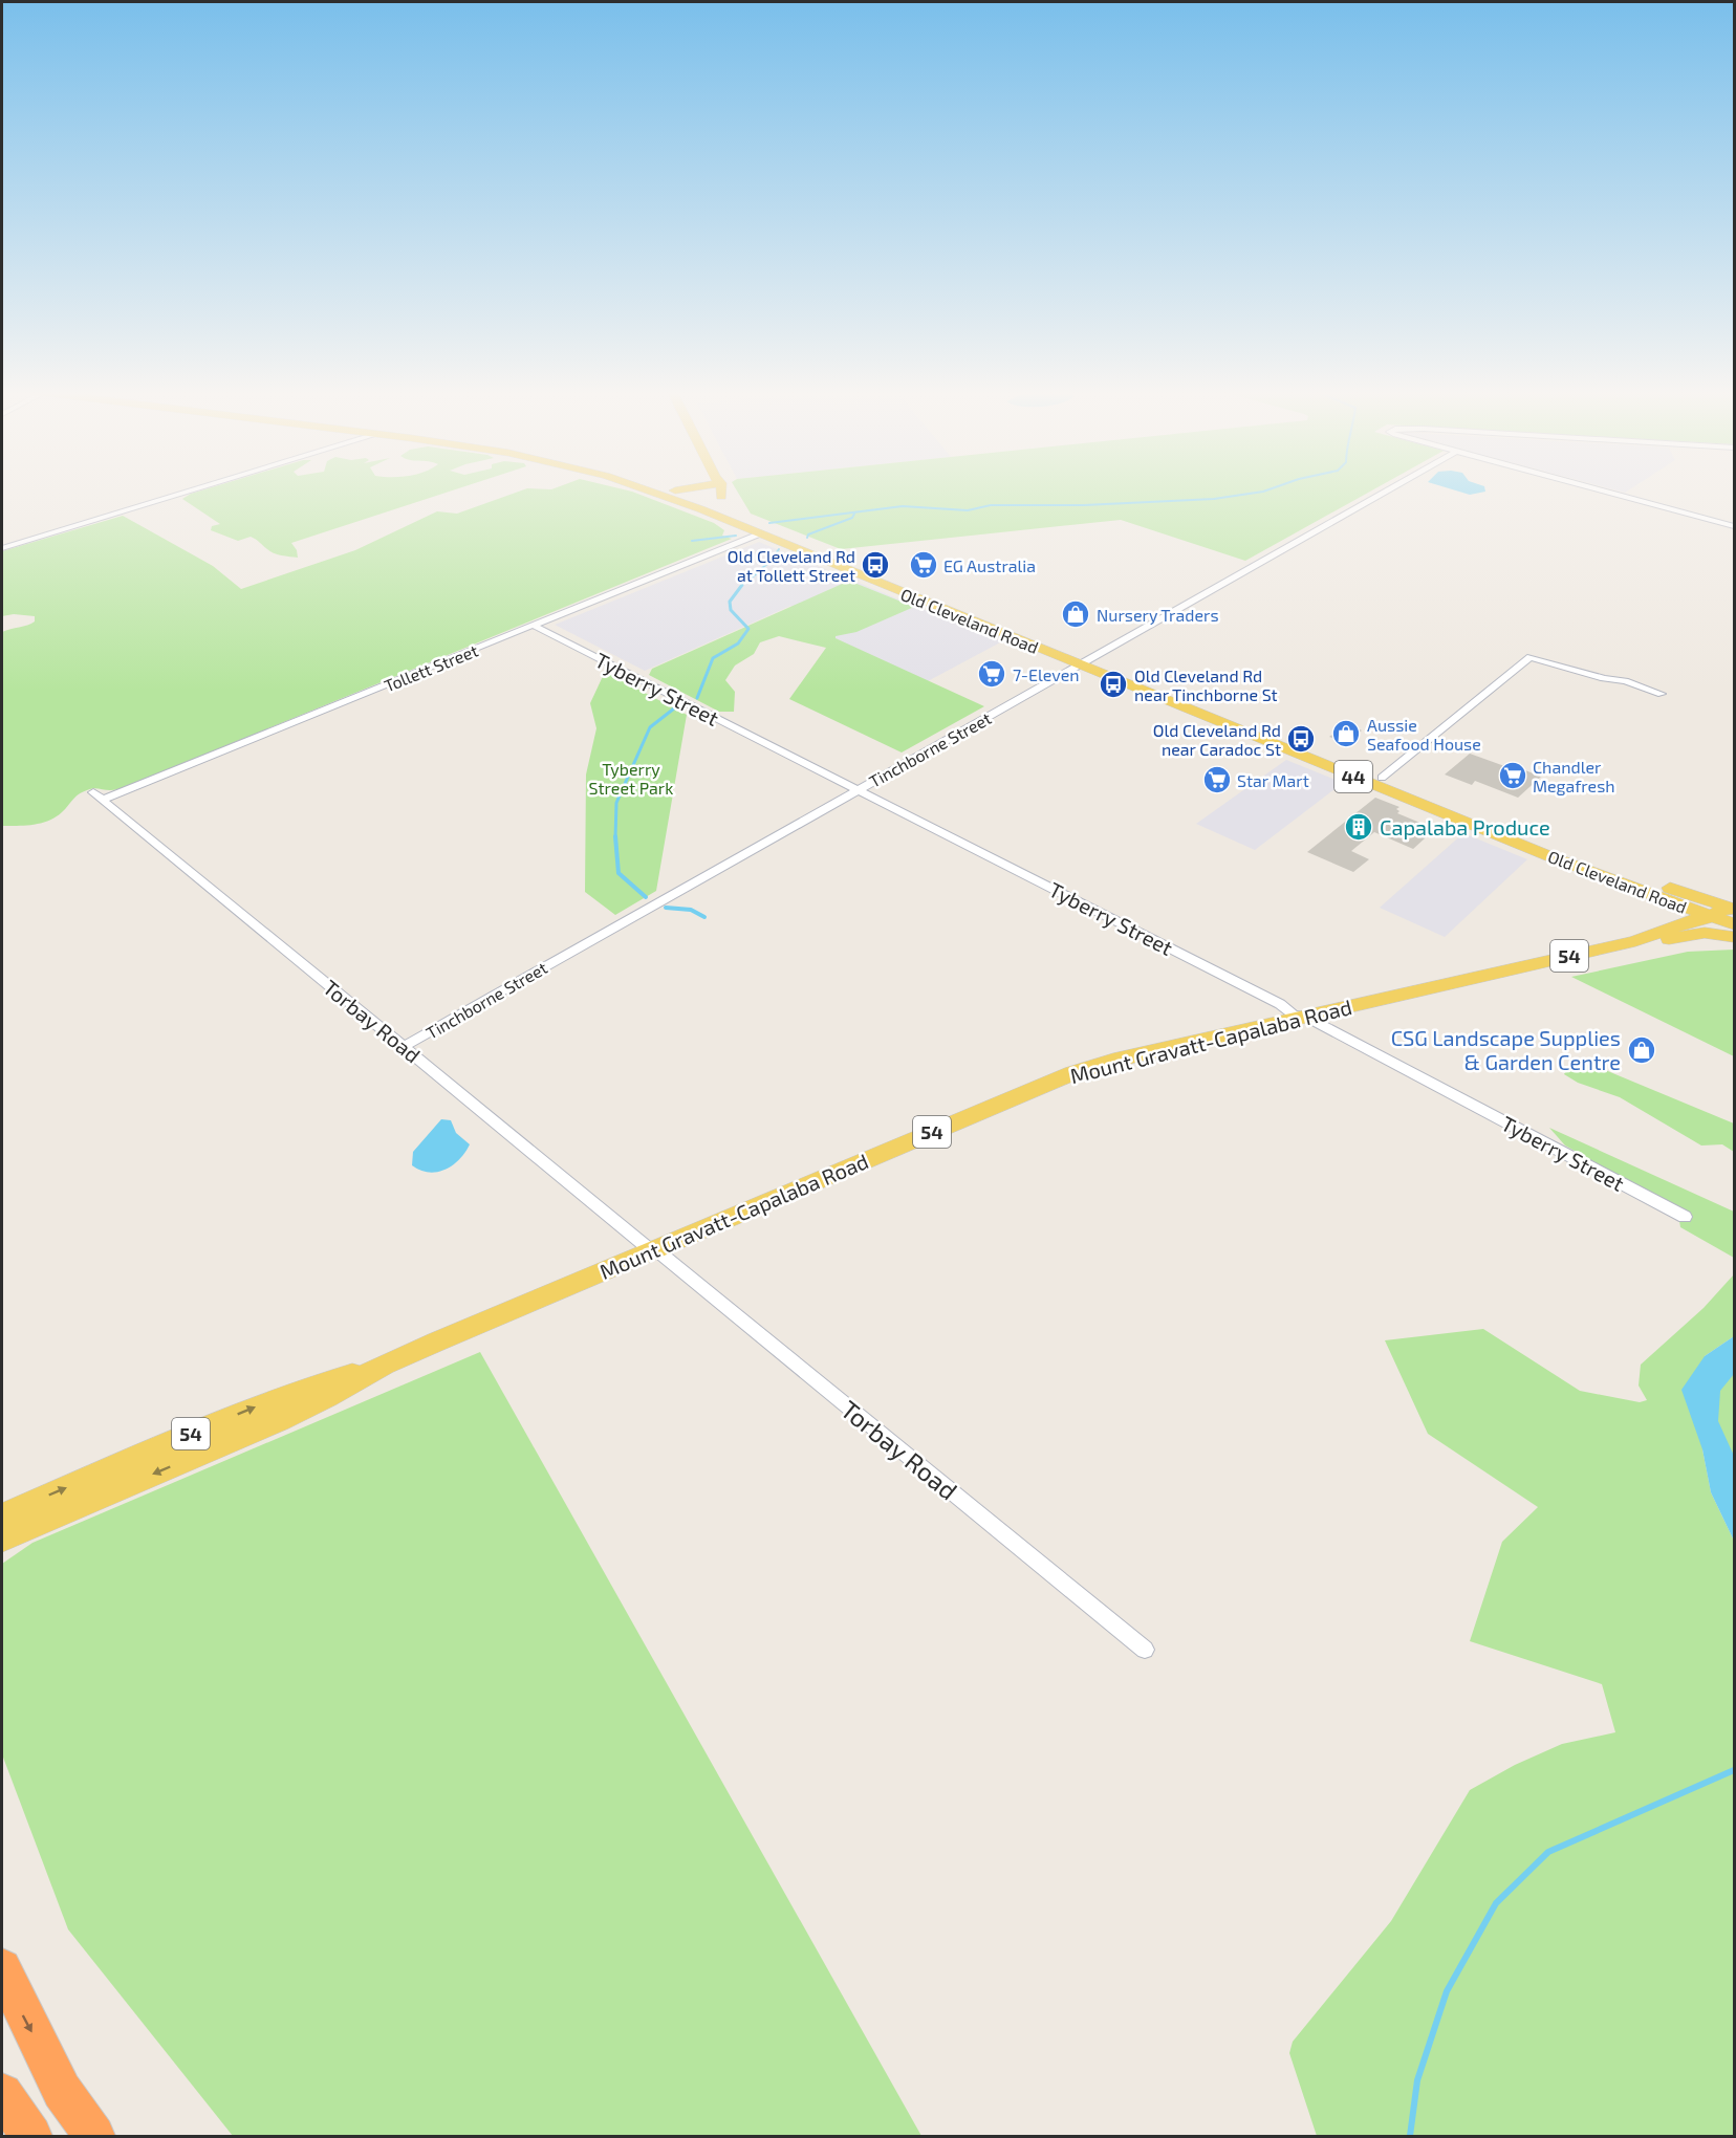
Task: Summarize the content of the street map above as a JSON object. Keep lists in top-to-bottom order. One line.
{"streets":{"main road":["Old Cleveland Road","44","54","Mount Gravatt-Capalaba Road"],"street":["Tollett Street","Tyberry Street","Tinchborne Street","Torbay Road"]},"crossings":[["Old Cleveland Road","Tollett Street"],["Old Cleveland Road","Tinchborne Street"],["Old Cleveland Road","54"],["Old Cleveland Road","Mount Gravatt-Capalaba Road"],["Tollett Street","Tyberry Street"],["Tollett Street","Torbay Road"],["Tyberry Street","Tinchborne Street"],["Tyberry Street","Mount Gravatt-Capalaba Road"],["Tinchborne Street","Torbay Road"],["54","Mount Gravatt-Capalaba Road"],["Torbay Road","Mount Gravatt-Capalaba Road"]],"parks":["Tyberry Street Park"],"places":{"bus stop":["Old Cleveland Rd at Tollett Street","Old Cleveland Rd near Tinchborne St","Old Cleveland Rd near Caradoc St"],"supermarket":["EG Australia","7-Eleven","Chandler Megafresh","Star Mart"],"shop":["Nursery Traders","Aussie Seafood House","CSG Landscape Supplies & Garden Centre"],"building":["Capalaba Produce"]}}
